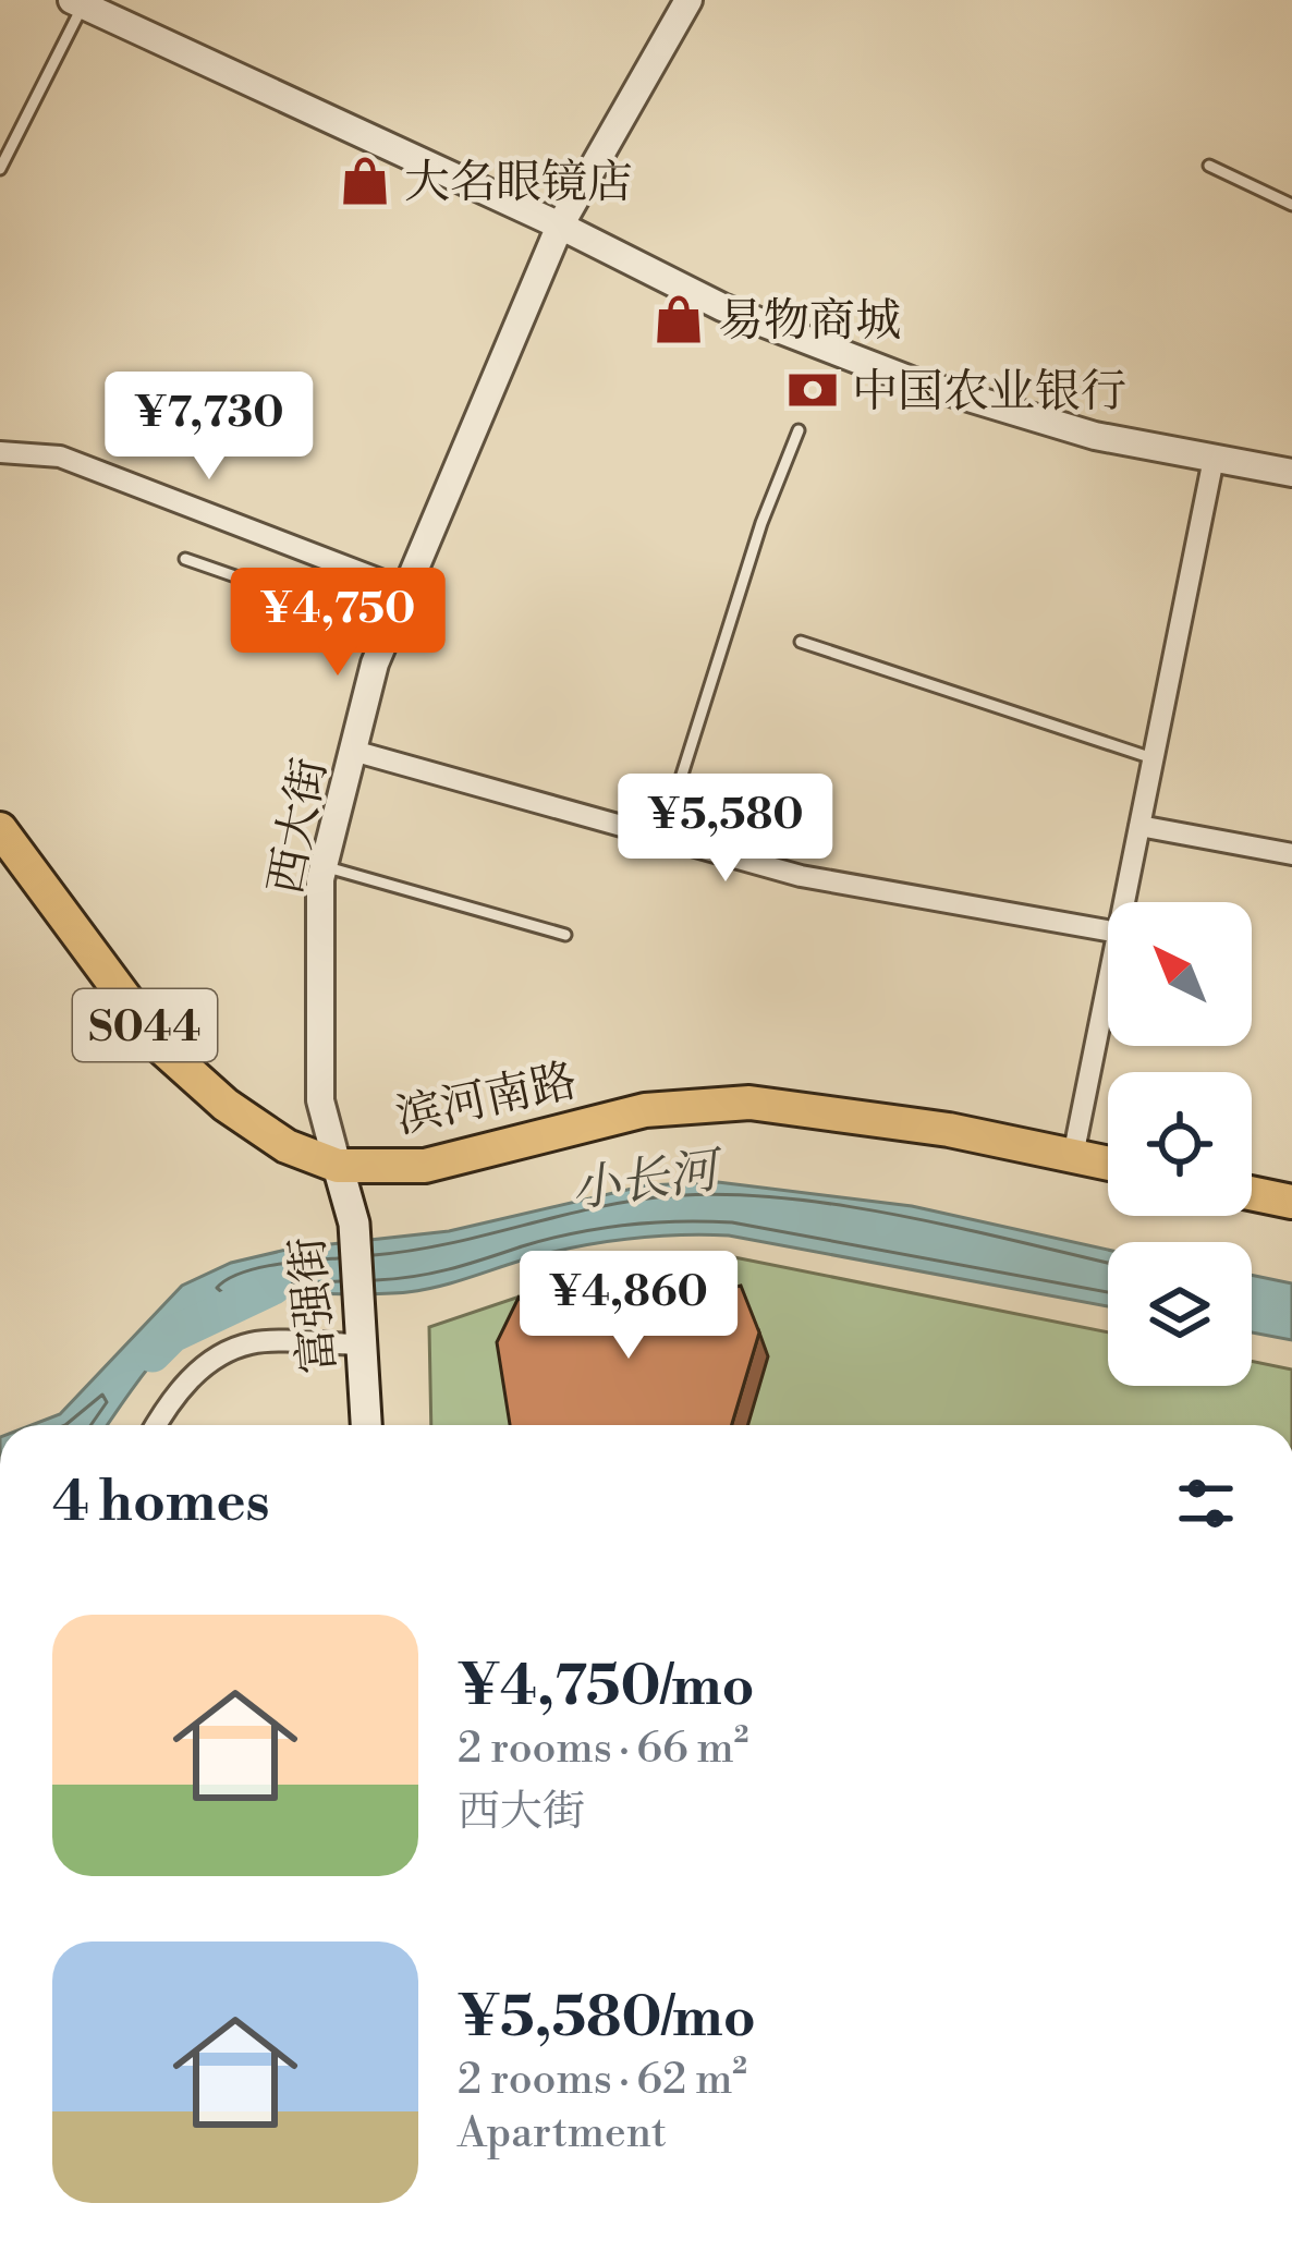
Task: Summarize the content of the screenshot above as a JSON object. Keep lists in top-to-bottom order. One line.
{"streets":{"main road":["S044","滨河南路","富强街"],"street":["西大街"]},"crossings":[["西大街","滨河南路"],["西大街","富强街"],["滨河南路","富强街"]],"water":["小长河"],"places":{"shop":["大名眼镜店","易物商城"],"bank":["中国农业银行"]},"north":"top left","page":{"price":["¥7,730","¥4,750","¥5,580","¥4,860"],"heading":"4 homes","list":[{"name":"¥4,750/mo","note":"2 rooms · 66 m² · 西大街"},{"name":"¥5,580/mo","note":"2 rooms · 62 m² · Apartment"}]}}
